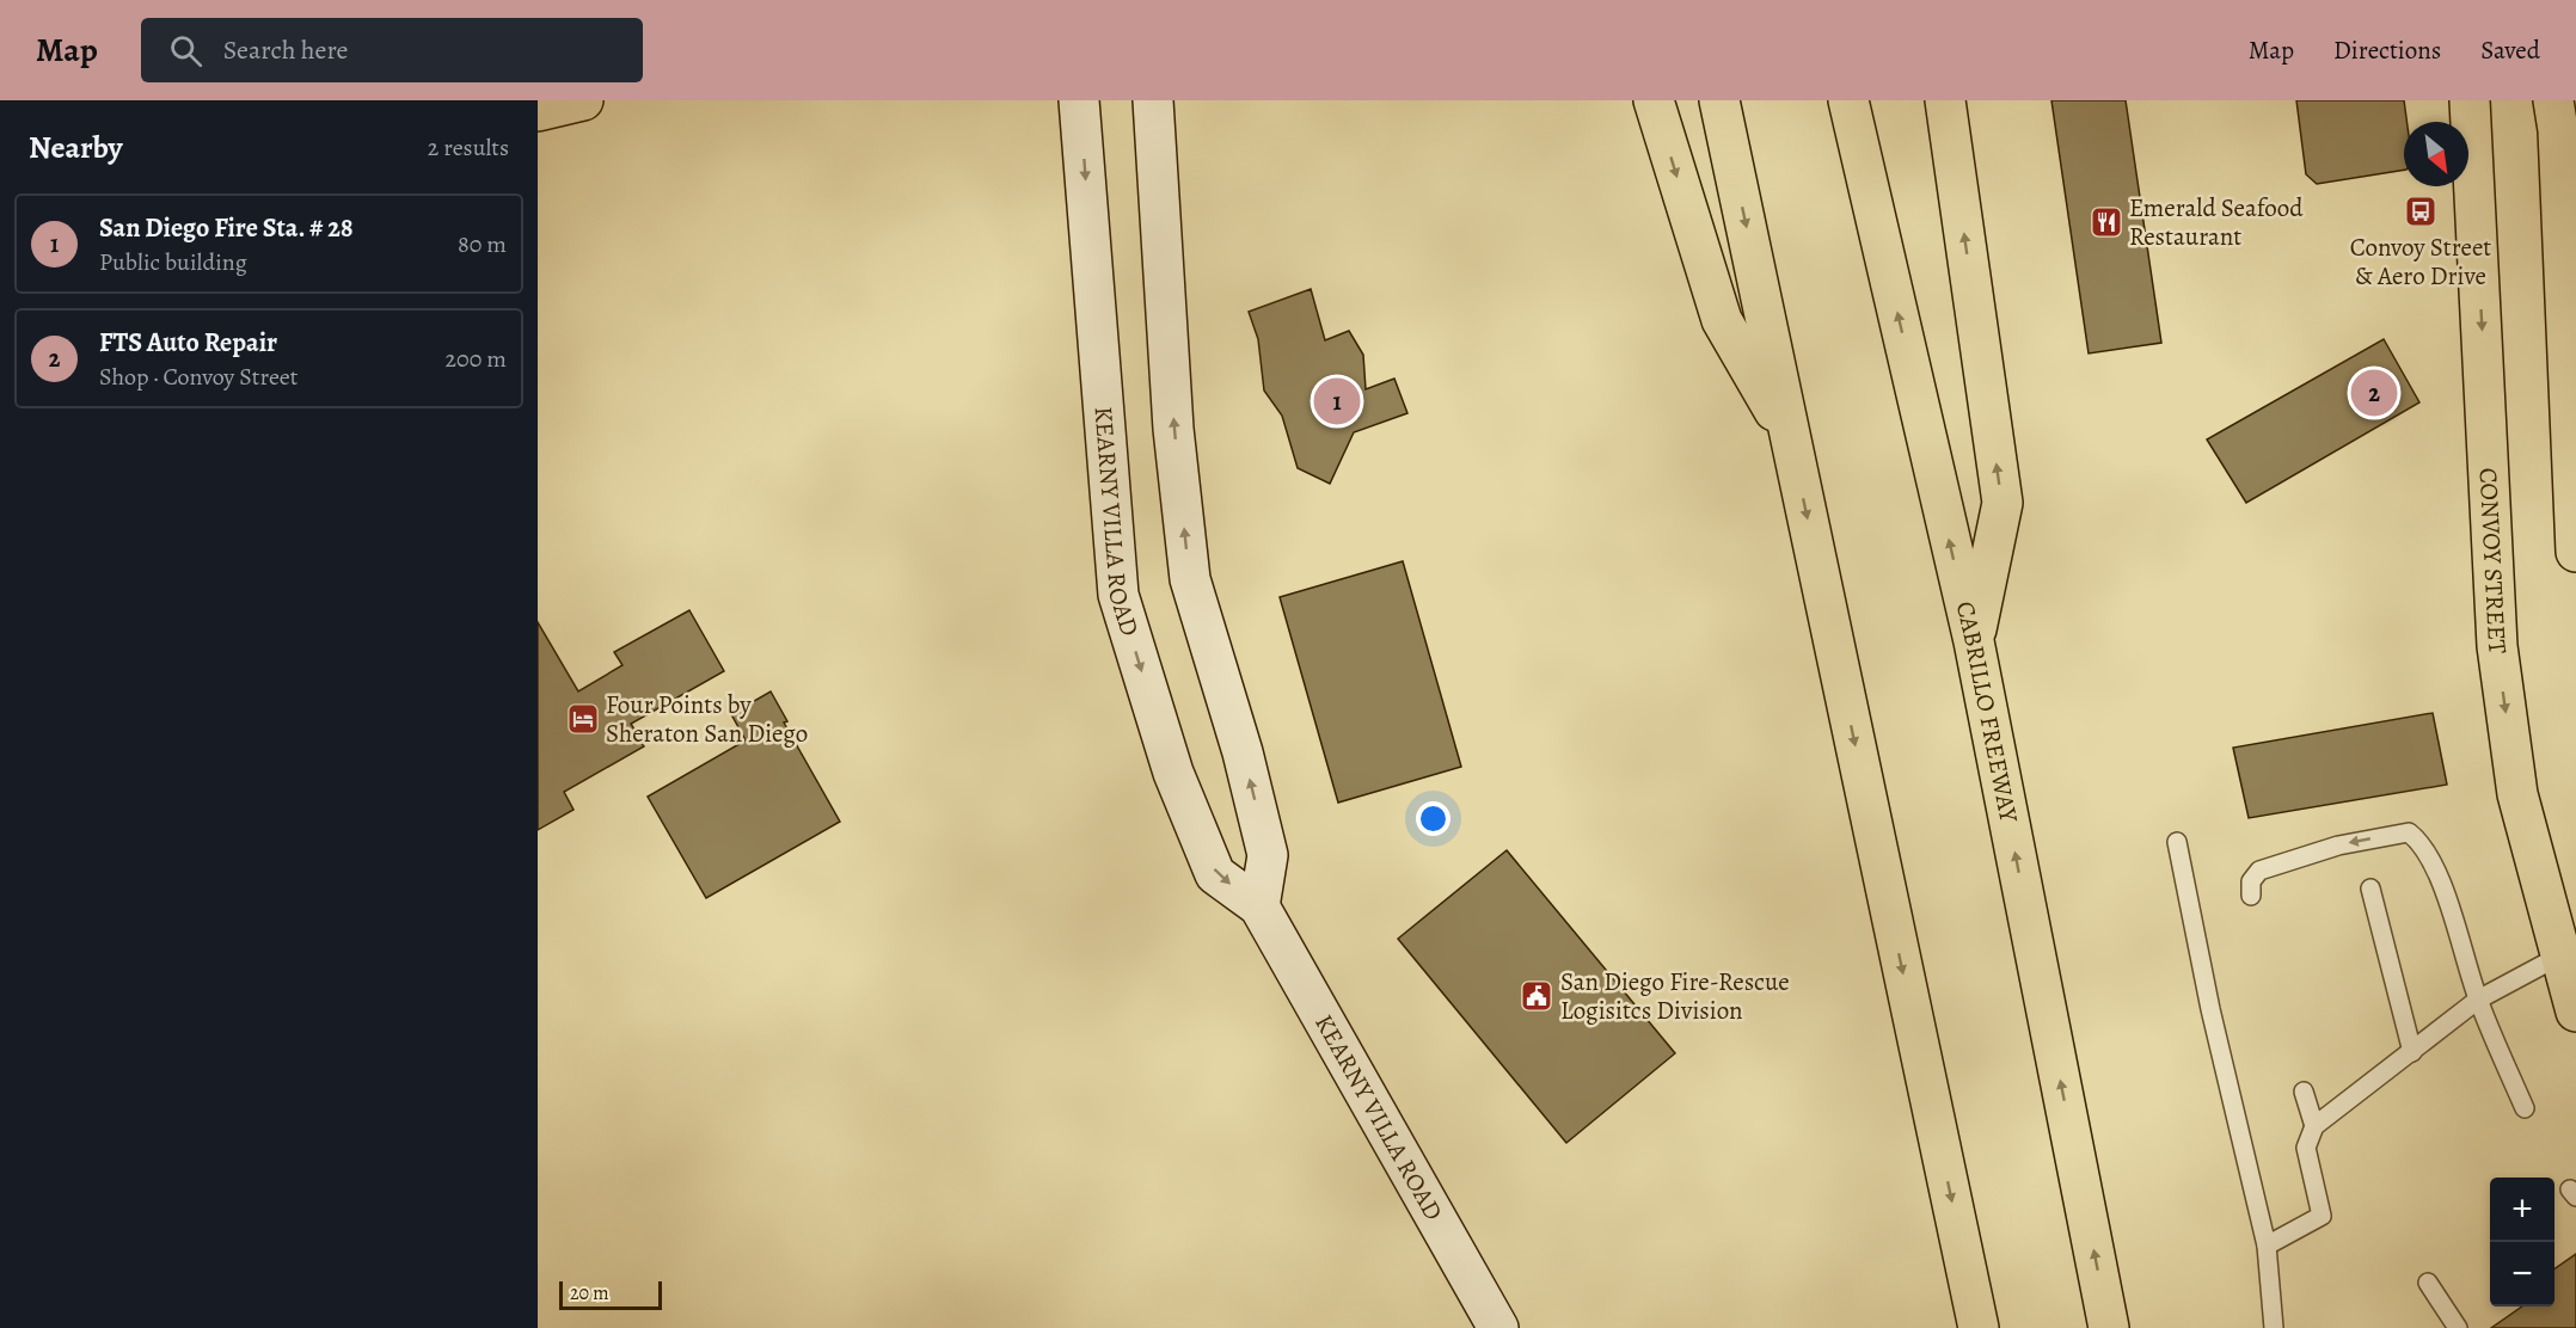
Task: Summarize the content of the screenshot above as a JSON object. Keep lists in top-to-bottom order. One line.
{"streets":{"main road":["KEARNY VILLA ROAD","CONVOY STREET","CABRILLO FREEWAY"]},"places":{"bus stop":["Convoy Street & Aero Drive"],"restaurant":["Emerald Seafood Restaurant"],"hotel":["Four Points by Sheraton San Diego"],"public building":["San Diego Fire-Rescue Logisitcs Division"]},"scale_bar":"20 m","north":"bottom right","page":{"header":"Map","search":"Search here","nav":["Map","Directions","Saved"],"heading":["Nearby","2 results"],"list":[{"mark":"1","name":"San Diego Fire Sta. # 28","note":"Public building","value":"80 m"},{"mark":"2","name":"FTS Auto Repair","note":"Shop · Convoy Street","value":"200 m"}],"pins":["2","1"],"map_buttons":["+","−"],"scale":"20 m"}}
